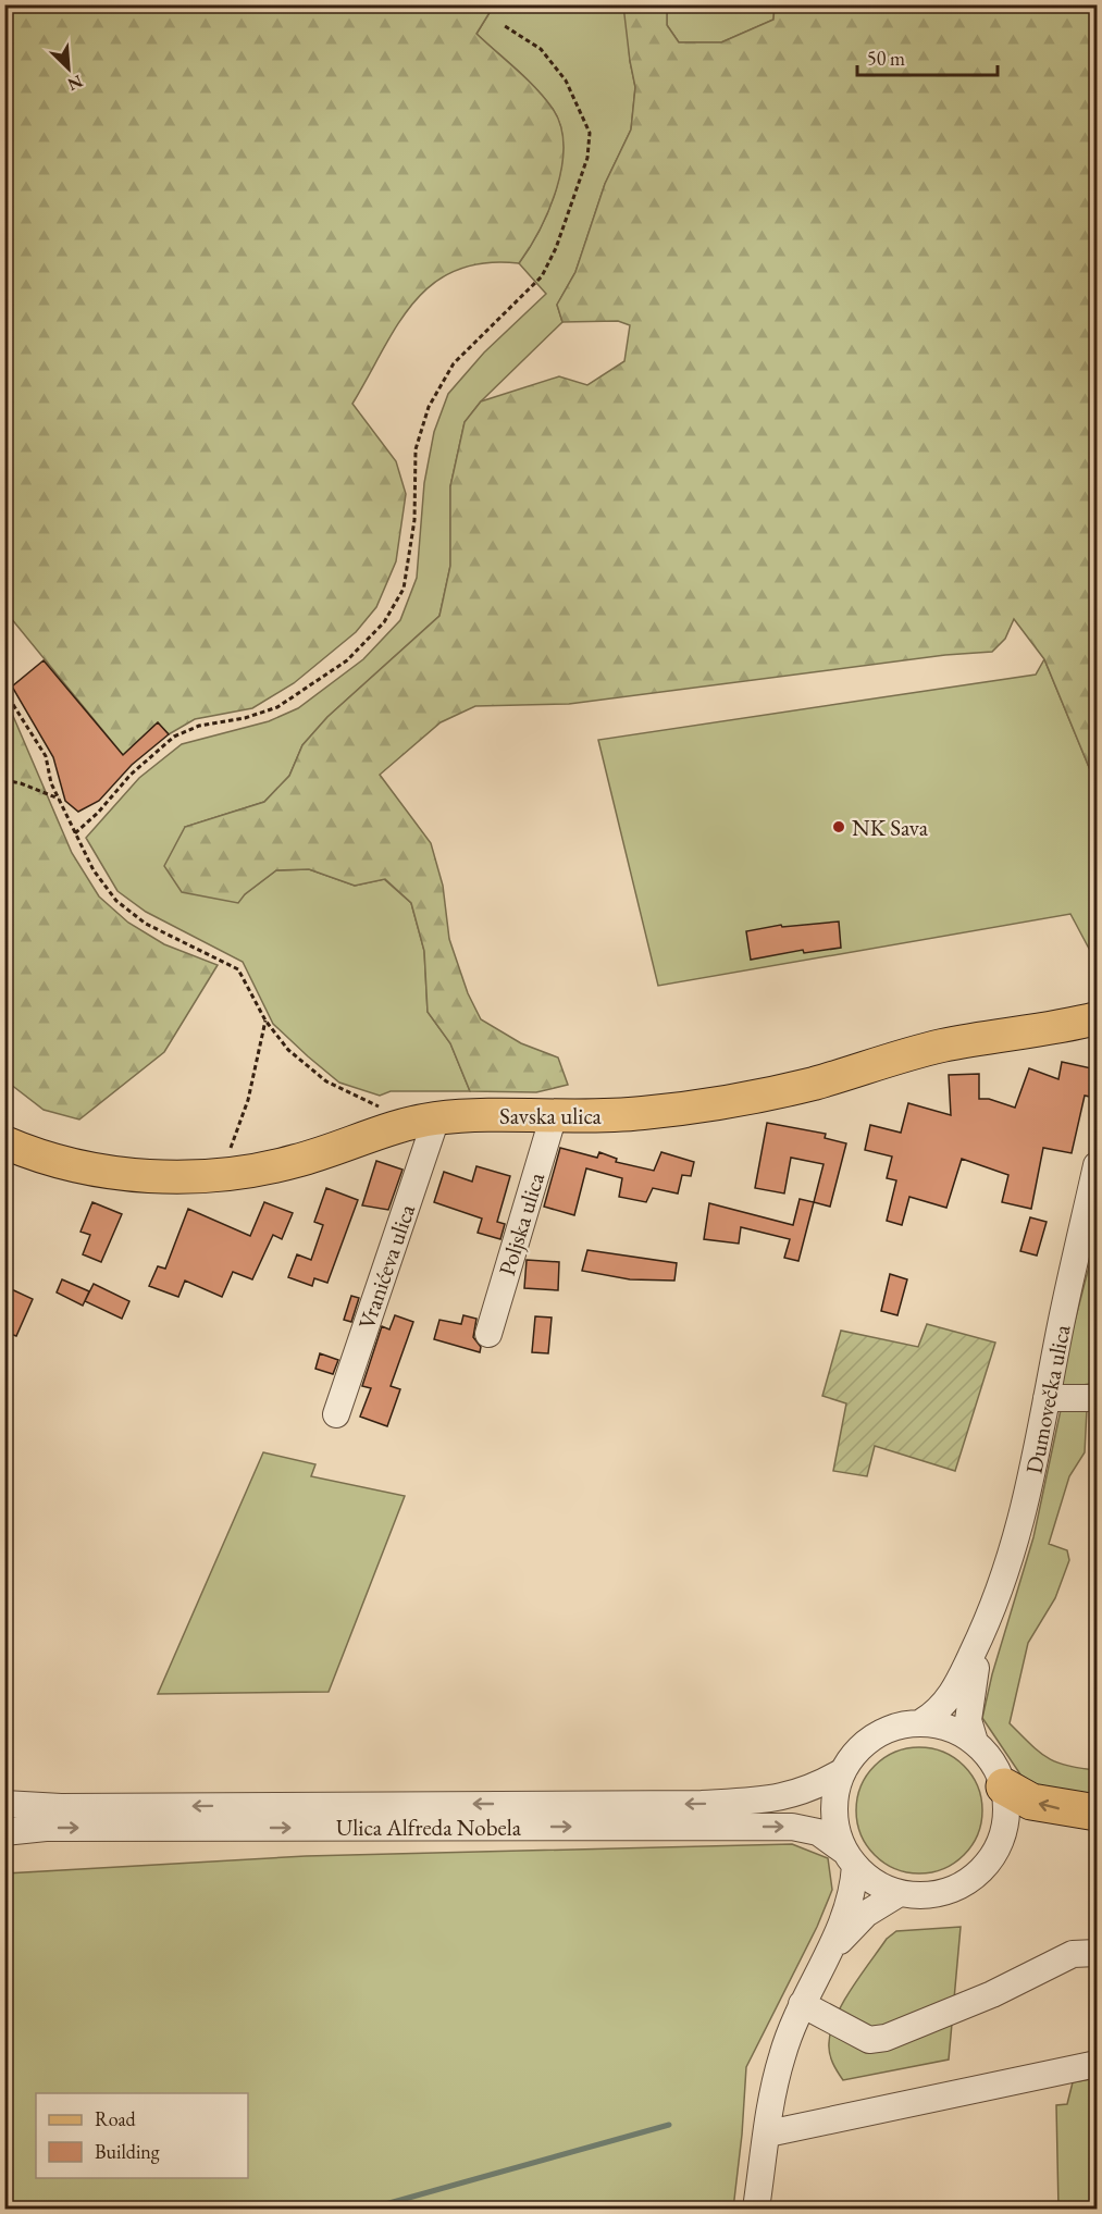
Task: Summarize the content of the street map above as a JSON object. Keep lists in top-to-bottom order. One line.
{"streets":{"main road":["Savska ulica"],"street":["Poljska ulica","Vranićeva ulica","Dumovečka ulica","Ulica Alfreda Nobela"]},"crossings":[["Savska ulica","Poljska ulica"],["Savska ulica","Vranićeva ulica"],["Dumovečka ulica","Ulica Alfreda Nobela"]],"places":["NK Sava"],"legend":["Road","Building"],"scale_bar":"50 m","north":"bottom right"}
